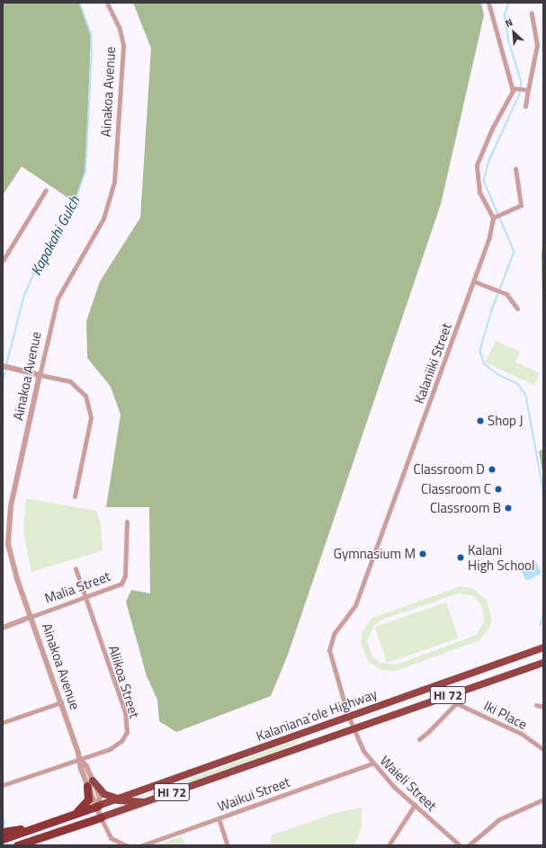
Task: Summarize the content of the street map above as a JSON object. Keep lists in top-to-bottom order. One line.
{"streets":{"highway":["HI 72","Kalaniana’ole Highway"],"street":["Ainakoa Avenue","Kalaniiki Street","Malia Street","Aliikoa Street","Iki Place","Waieli Street","Waikui Street"]},"crossings":[["Ainakoa Avenue","Malia Street"],["Ainakoa Avenue","Aliikoa Street"],["Ainakoa Avenue","Kalaniana’ole Highway"],["Kalaniiki Street","Kalaniana’ole Highway"],["Kalaniiki Street","Waieli Street"],["Malia Street","Aliikoa Street"],["Kalaniana’ole Highway","Waieli Street"],["Waieli Street","Waikui Street"]],"water":["Kapakahi Gulch"],"places":["Shop J","Classroom D","Classroom C","Classroom B","Gymnasium M","Kalani High School"],"north":"top left"}
